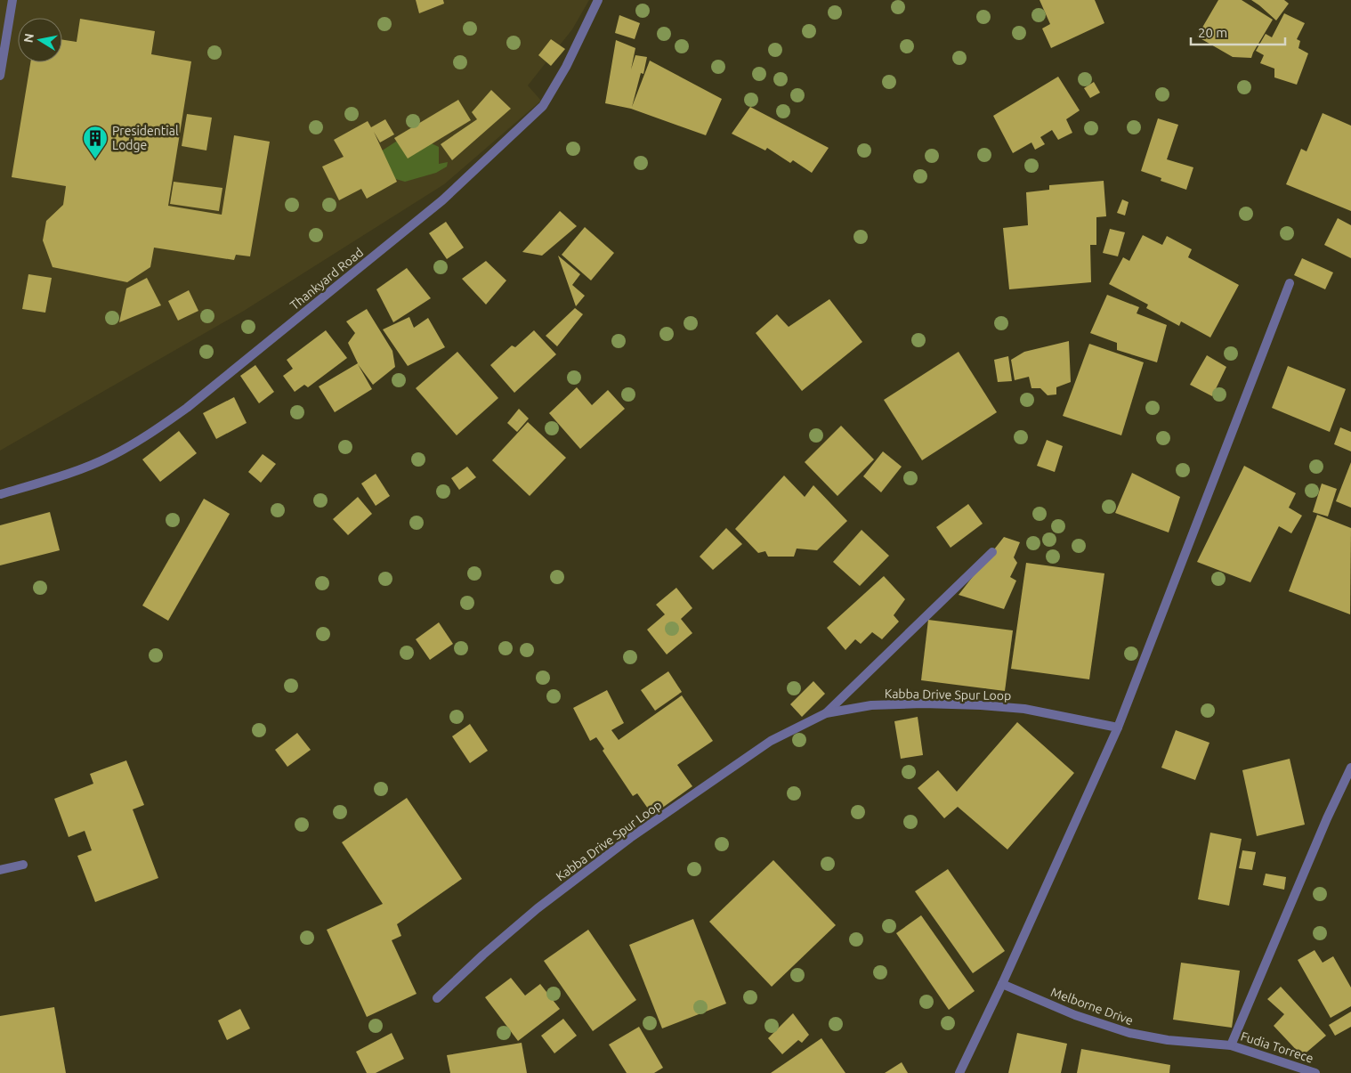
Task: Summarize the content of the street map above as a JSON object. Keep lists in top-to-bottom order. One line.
{"streets":{"street":["Thankyard Road","Kabba Drive Spur Loop","Melborne Drive","Fudia Torrece"]},"crossings":[["Melborne Drive","Fudia Torrece"]],"places":{"building":["Presidential Lodge"]},"scale_bar":"20 m","north":"left"}
